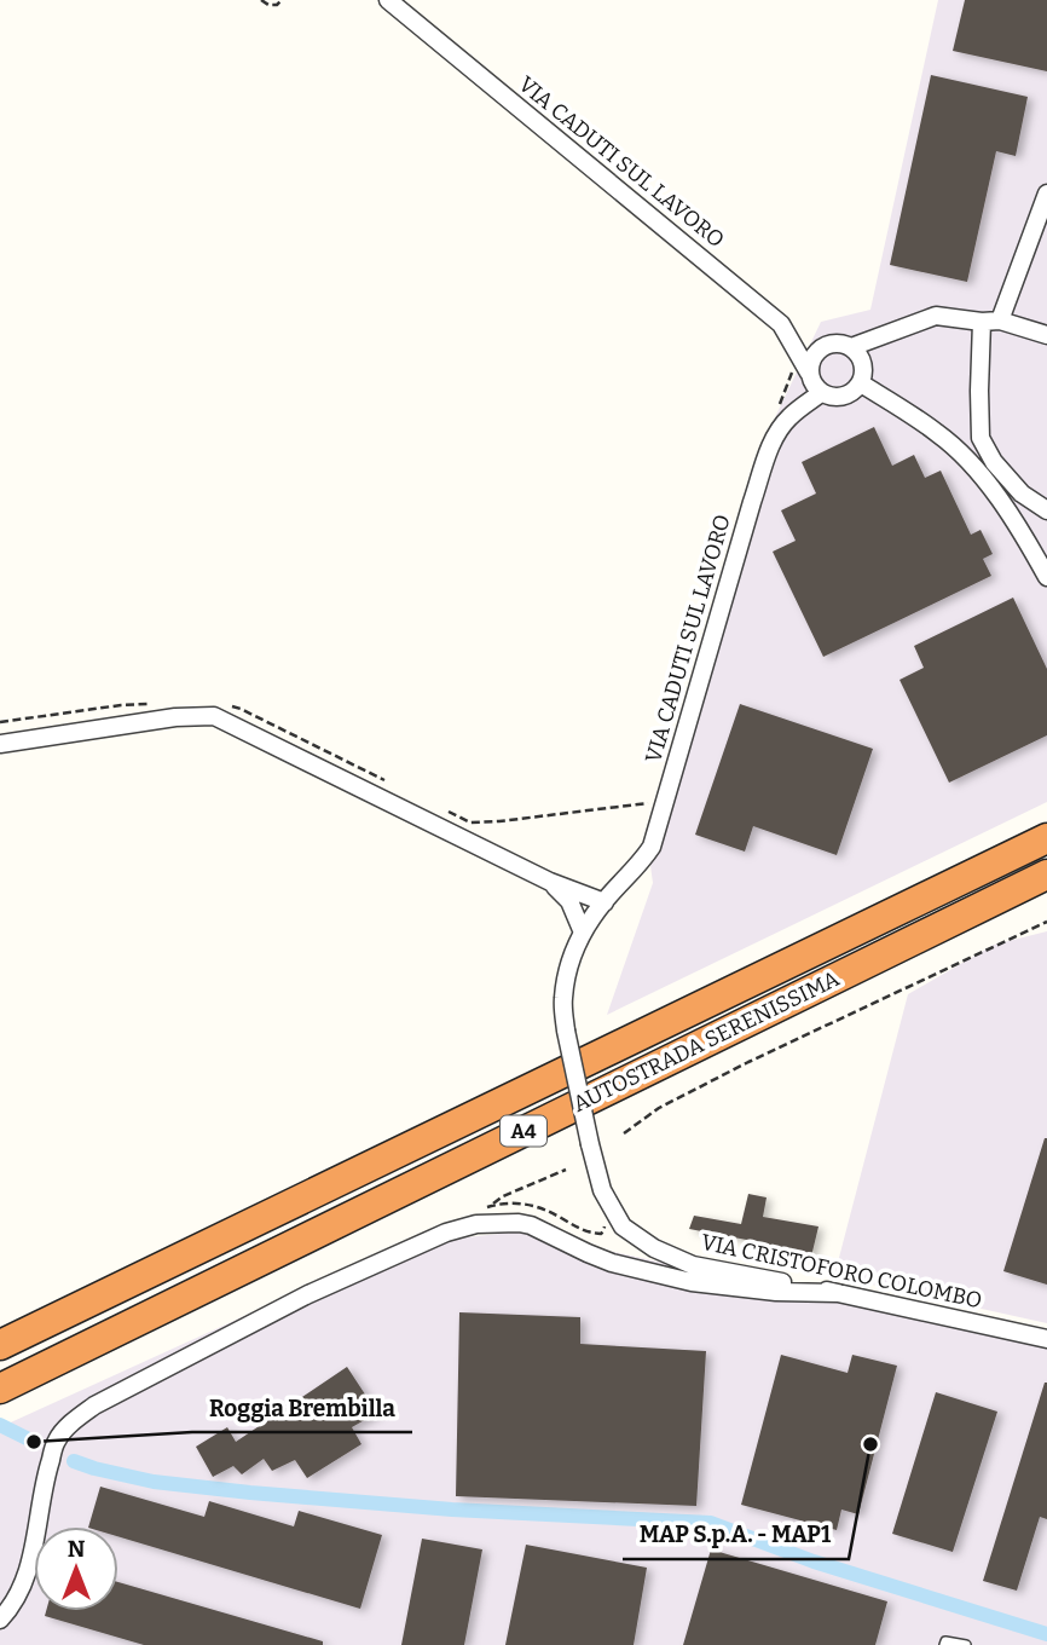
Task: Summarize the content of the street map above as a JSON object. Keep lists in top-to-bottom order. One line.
{"streets":{"highway":["AUTOSTRADA SERENISSIMA","A4"],"street":["VIA CADUTI SUL LAVORO","VIA CRISTOFORO COLOMBO"]},"crossings":[["VIA CADUTI SUL LAVORO","VIA CRISTOFORO COLOMBO"]],"places":["Roggia Brembilla","MAP S.p.A. - MAP1"],"north":"top"}
